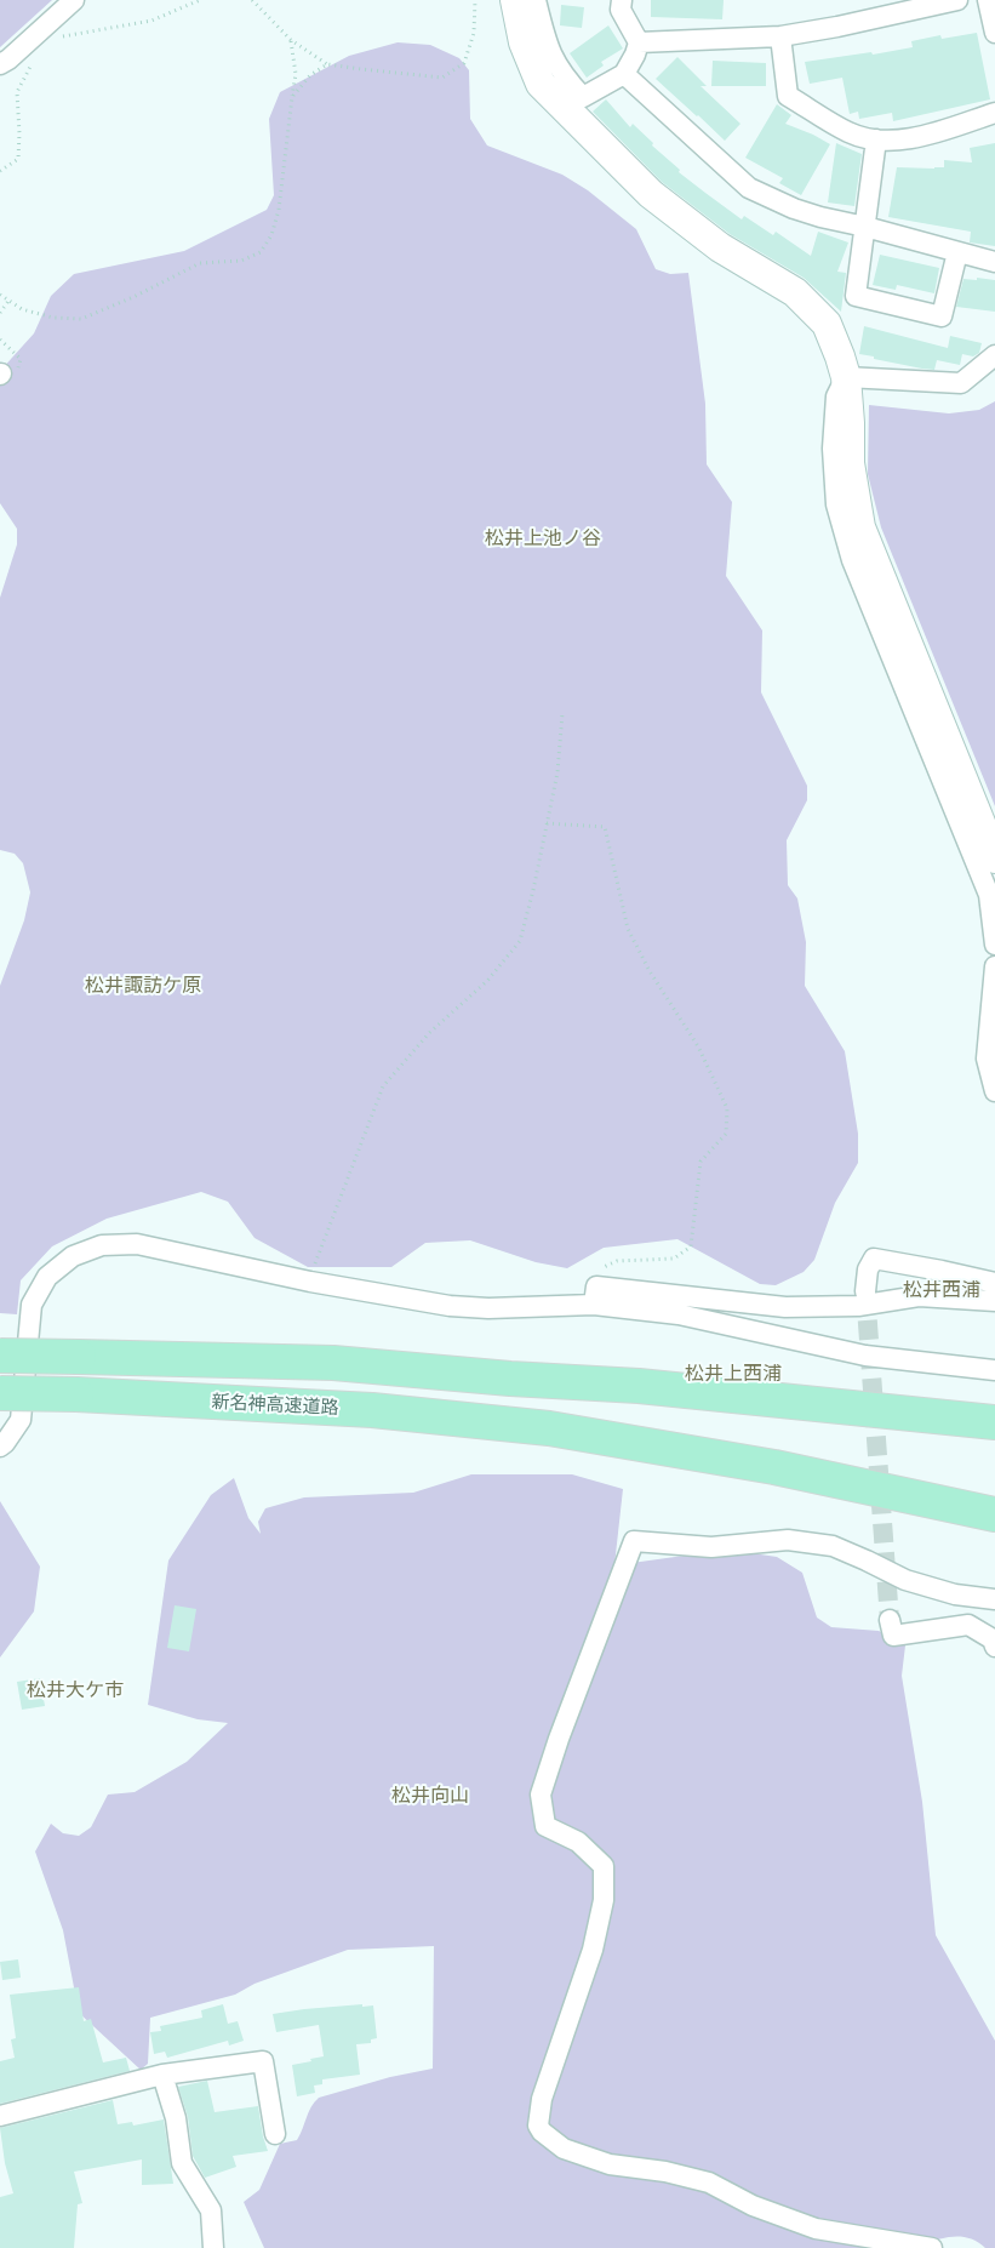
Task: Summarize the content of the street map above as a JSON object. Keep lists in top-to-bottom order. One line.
{"streets":{"highway":["新名神高速道路"]},"districts":["松井上池ノ谷","松井諏訪ケ原","松井西浦","松井上西浦","松井大ケ市","松井向山"]}
